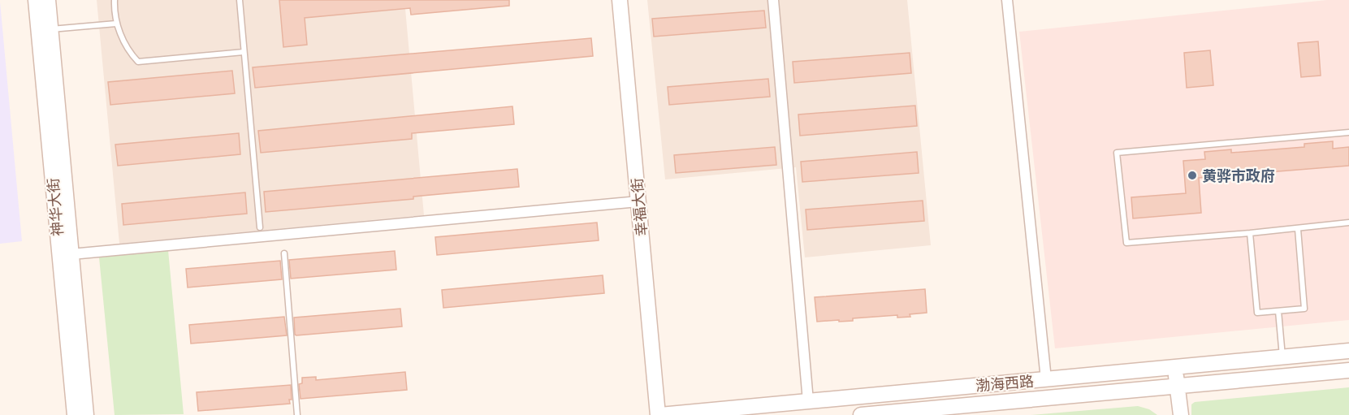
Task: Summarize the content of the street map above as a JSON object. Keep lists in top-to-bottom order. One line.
{"streets":{"main road":["神华大街","幸福大街","渤海西路"]},"crossings":[["幸福大街","渤海西路"]],"places":["黄骅市政府"]}
